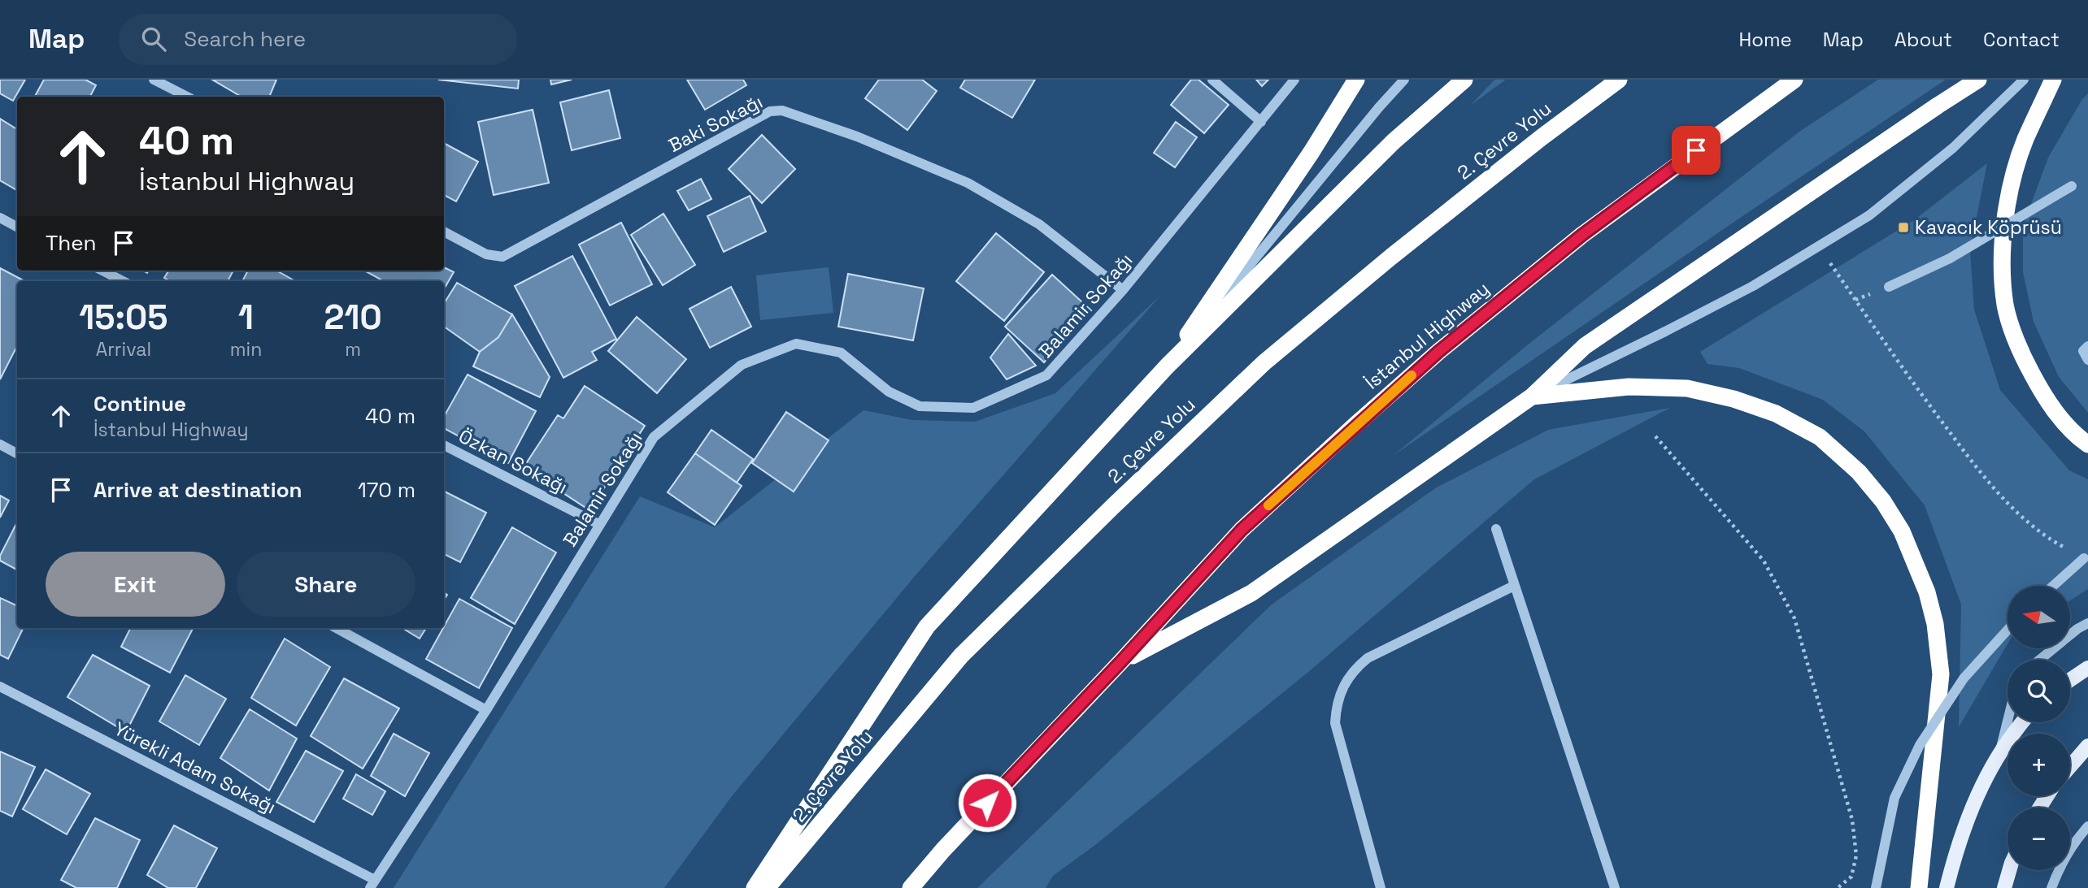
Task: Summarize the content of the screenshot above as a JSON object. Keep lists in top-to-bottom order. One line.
{"streets":{"highway":["2. Çevre Yolu","İstanbul Highway"],"street":["Baki Sokağı","Balamir Sokağı","Özkan Sokağı","Yürekli Adam Sokağı"]},"crossings":[["Baki Sokağı","Balamir Sokağı"],["Balamir Sokağı","Özkan Sokağı"],["Balamir Sokağı","Yürekli Adam Sokağı"]],"places":{"transit":["Kavacık Köprüsü"]},"north":"left","page":{"header":"Map","search":"Search here","nav":["Home","Map","About","Contact"],"turn":["40 m","İstanbul Highway"],"then":"Then","eta":["15:05","Arrival","1","min","210","m"],"list":[{"name":"Continue","note":"İstanbul Highway","value":"40 m"},{"name":"Arrive at destination","value":"170 m"}],"buttons":["Exit","Share"],"map_buttons":["+","−"]}}
